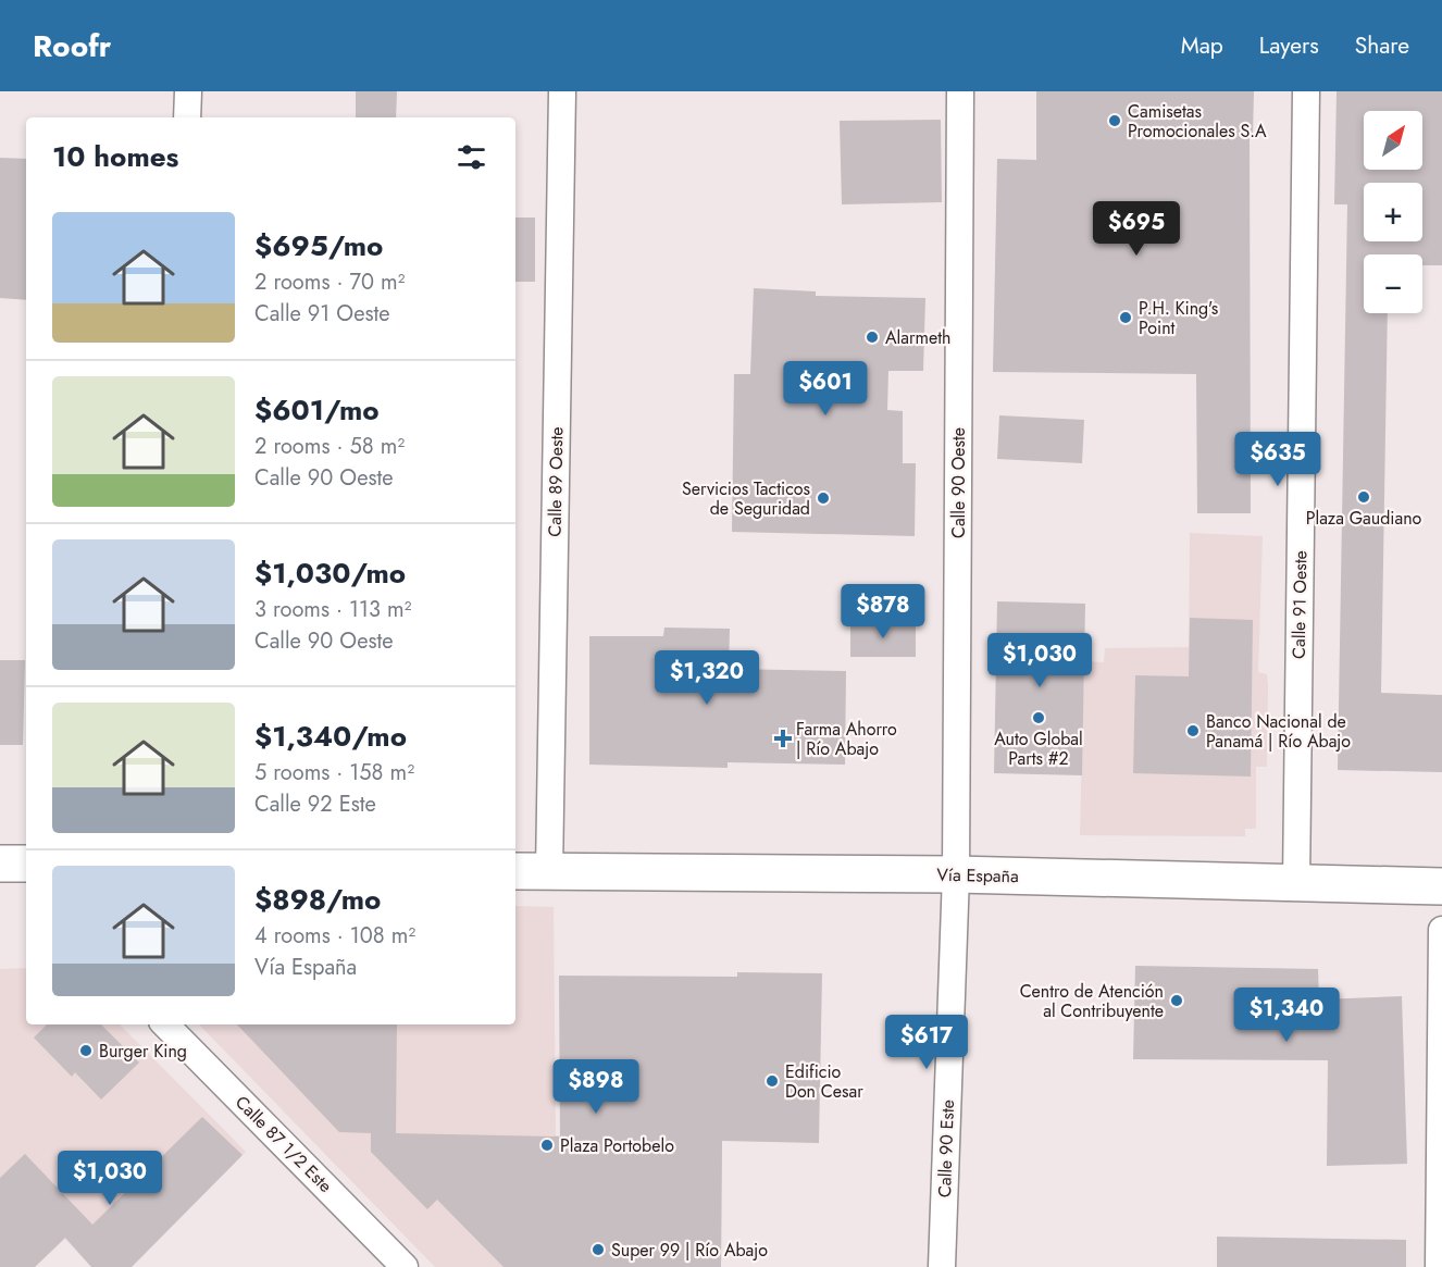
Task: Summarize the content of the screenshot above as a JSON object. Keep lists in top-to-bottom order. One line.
{"streets":{"main road":["Vía España"],"street":["Calle 89 Oeste","Calle 90 Oeste","Calle 91 Oeste","Calle 87 1/2 Este","Calle 90 Este"]},"crossings":[["Calle 89 Oeste","Vía España"],["Calle 90 Oeste","Vía España"],["Calle 90 Oeste","Calle 90 Este"],["Calle 91 Oeste","Vía España"],["Vía España","Calle 90 Este"]],"places":{"other":["Camisetas Promocionales S.A","P.H. King's Point","Alarmeth","Plaza Gaudiano","Servicios Tacticos de Seguridad","Auto Global Parts #2","Banco Nacional de Panamá | Río Abajo","Centro de Atención al Contribuyente","Burger King","Edificio Don Cesar","Plaza Portobelo","Super 99 | Río Abajo"],"health":["Farma Ahorro | Río Abajo"]},"north":"top right","page":{"header":"Roofr","nav":["Map","Layers","Share"],"map_buttons":["+","−"],"heading":"10 homes","list":[{"name":"$695/mo","note":"2 rooms · 70 m² · Calle 91 Oeste"},{"name":"$601/mo","note":"2 rooms · 58 m² · Calle 90 Oeste"},{"name":"$1,030/mo","note":"3 rooms · 113 m² · Calle 90 Oeste"},{"name":"$1,340/mo","note":"5 rooms · 158 m² · Calle 92 Este"},{"name":"$898/mo","note":"4 rooms · 108 m² · Vía España"}],"price":["$695","$601","$635","$878","$1,030","$1,320","$1,340","$617","$898","$1,030"]}}
